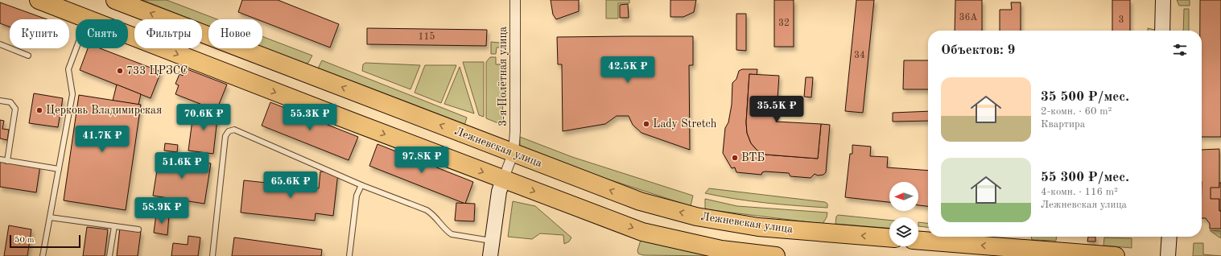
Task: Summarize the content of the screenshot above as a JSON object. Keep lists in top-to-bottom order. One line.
{"streets":{"highway":["Лежневская улица"],"street":["3-я Полётная улица"]},"crossings":[["3-я Полётная улица","Лежневская улица"]],"places":["733 ЦРЗСС","Церковь Владимирская","Lady Stretch","ВТБ"],"house_numbers":["36А","3","32","115","34"],"scale_bar":"50 m","north":"left","page":{"chip":["Купить","Снять","Фильтры","Новое"],"heading":"Объектов: 9","price":["42.5K ₽","35.5K ₽","70.6K ₽","55.3K ₽","41.7K ₽","97.8K ₽","51.6K ₽","65.6K ₽","58.9K ₽"],"list":[{"name":"35 500 ₽/мес.","note":"2-комн. · 60 m² · Квартира"},{"name":"55 300 ₽/мес.","note":"4-комн. · 116 m² · Лежневская улица"}],"scale":"50 m"}}
